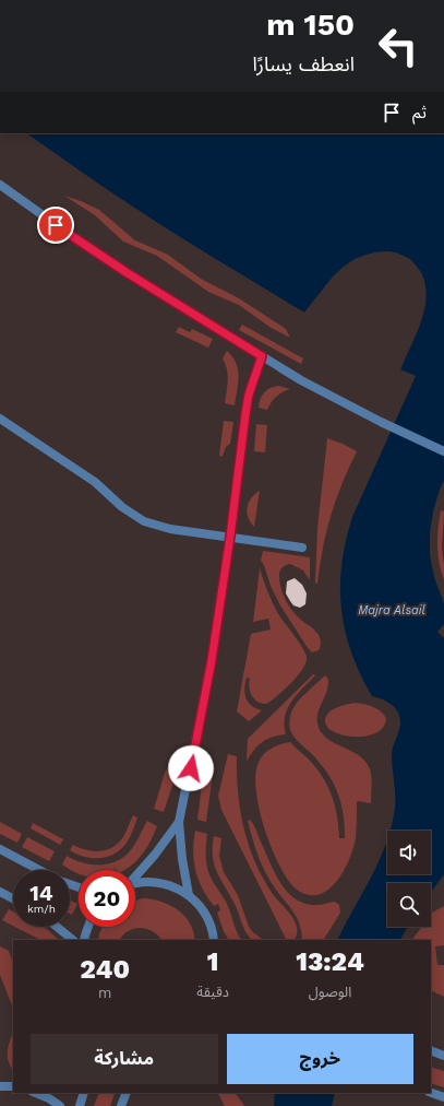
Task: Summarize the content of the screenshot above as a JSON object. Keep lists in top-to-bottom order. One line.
{"water":["Majra Alsail"],"page":{"turn":["150 m","انعطف يسارًا"],"then":"ثم","speed":"14 km/h","limit":"20","eta":["13:24","الوصول","1","دقيقة","240","m"],"buttons":["خروج","مشاركة"]}}
